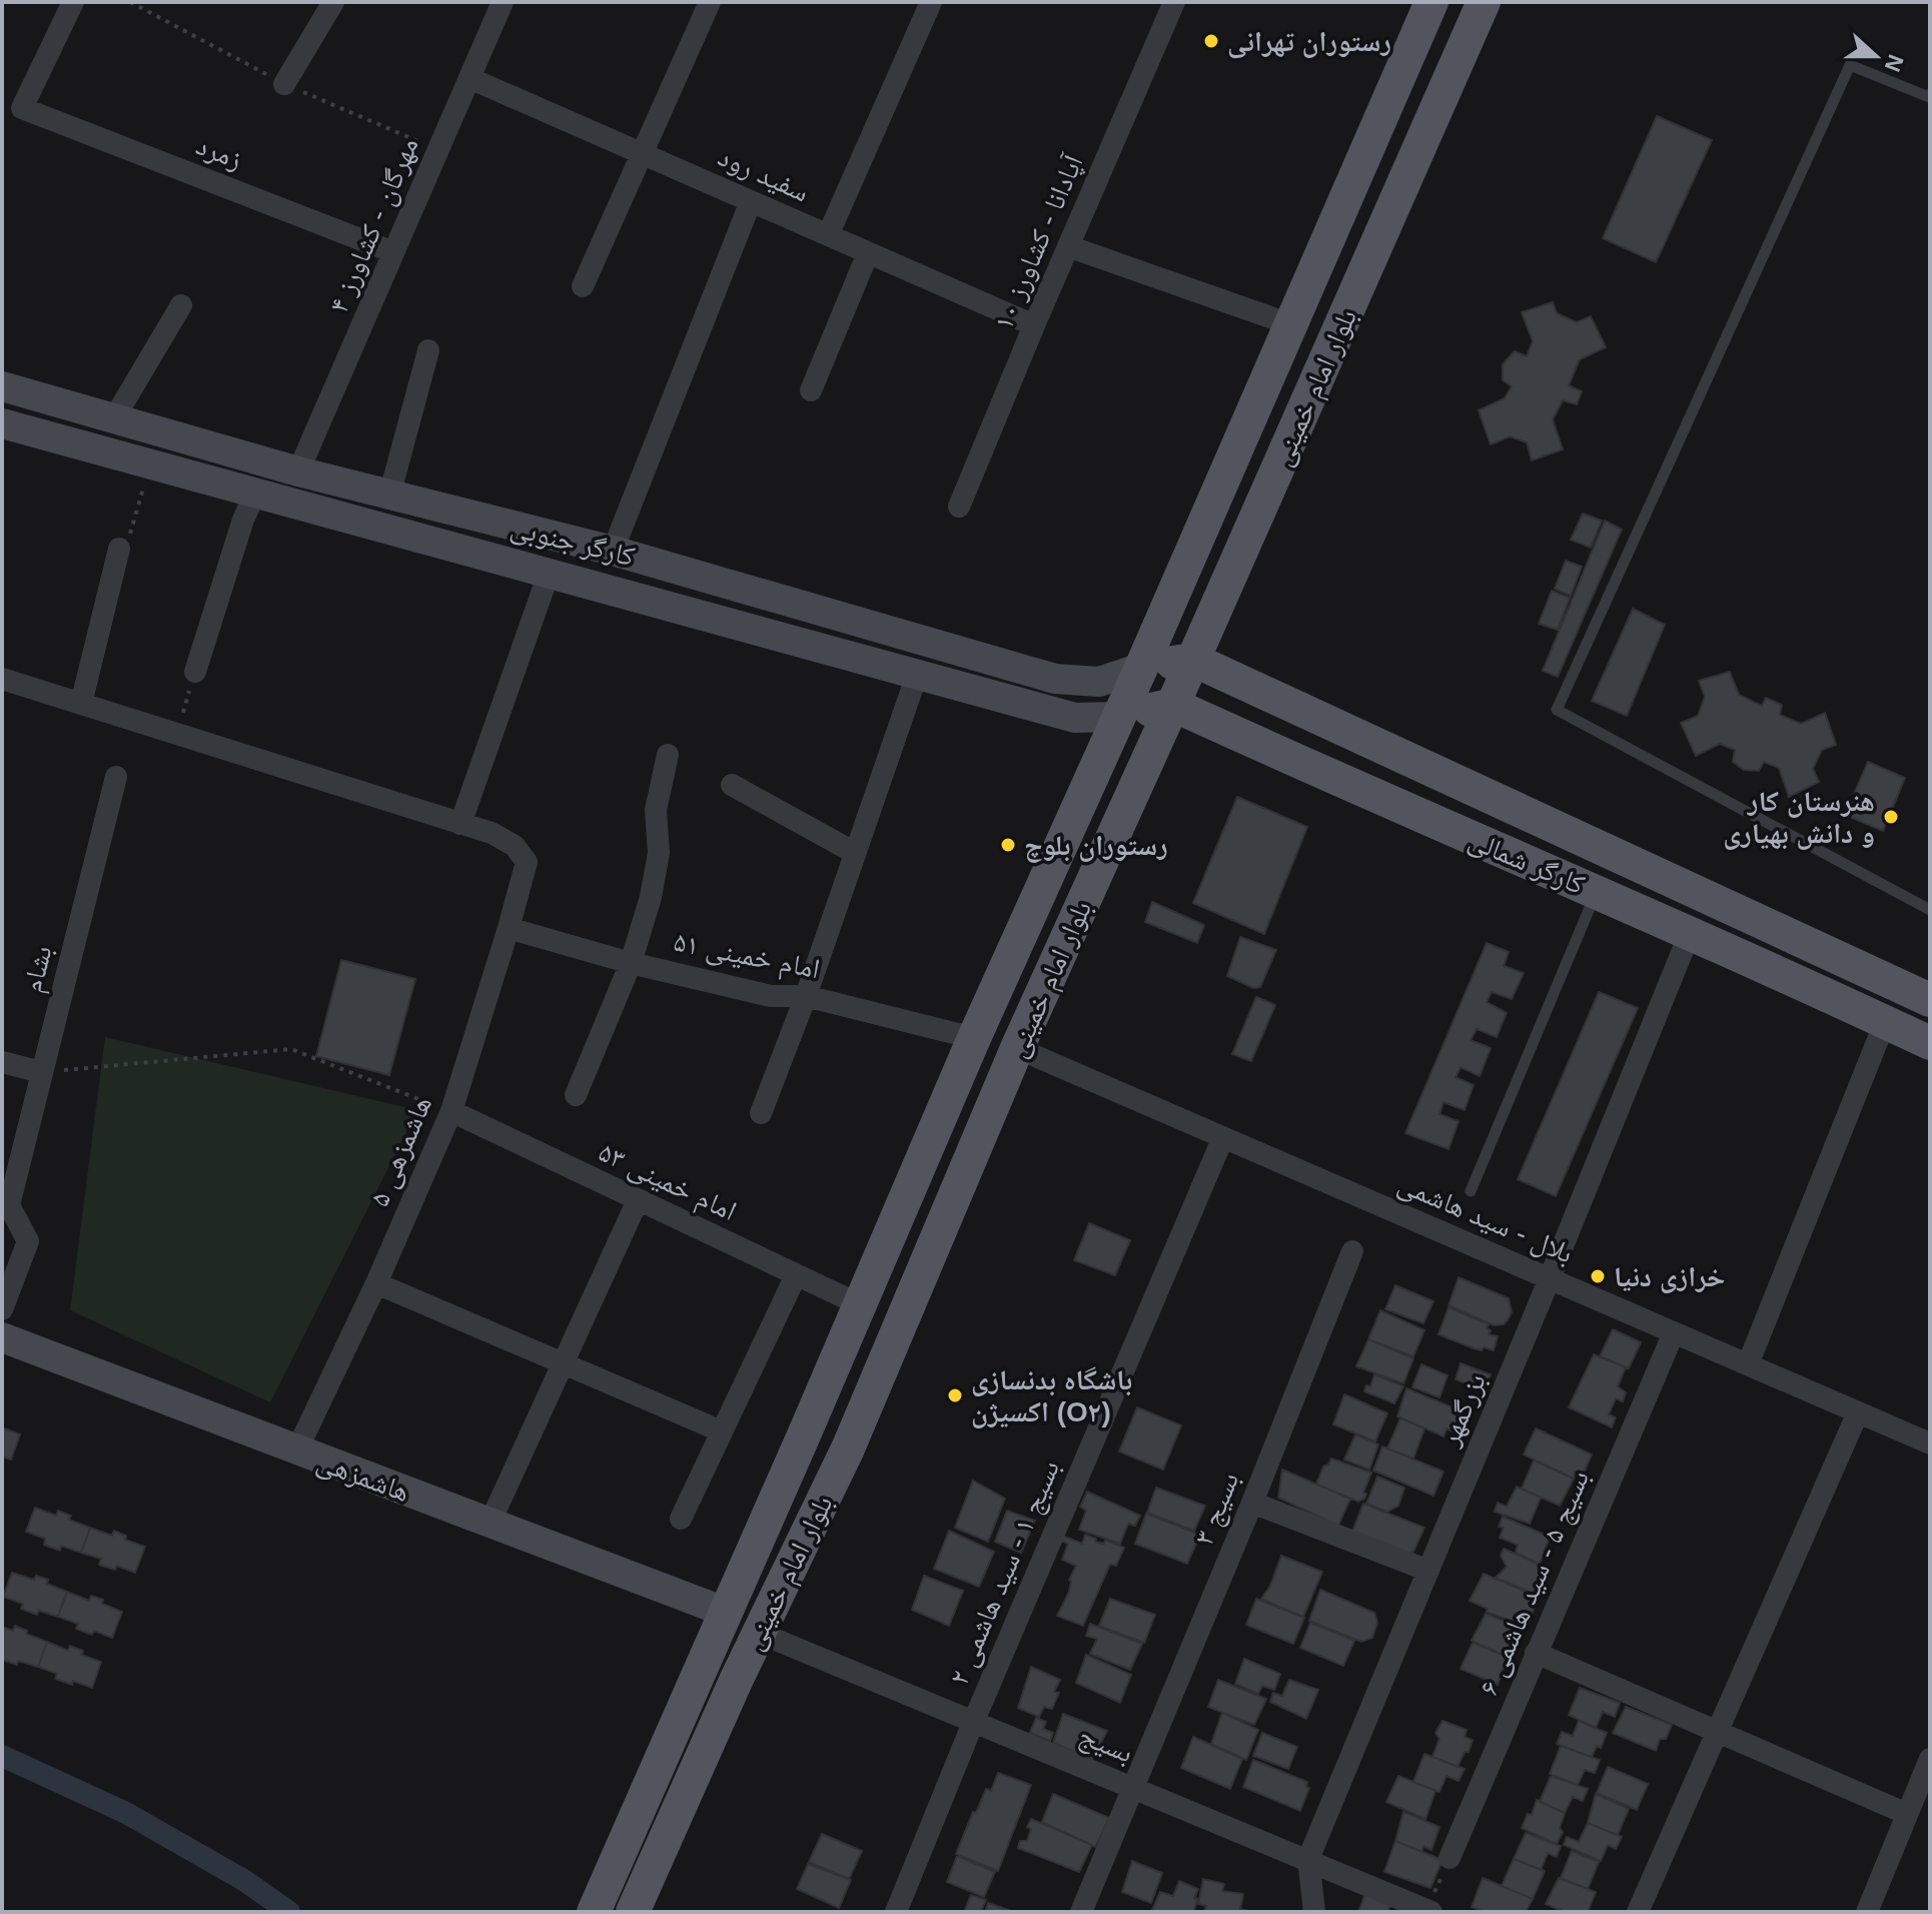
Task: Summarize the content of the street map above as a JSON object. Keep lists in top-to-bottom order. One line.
{"streets":{"main road":["بلوار امام خمینی","کارگر جنوبی","کارگر شمالی","هاشمزهی"],"street":["زمرد","سفید رود","مهرگان - کشاورز ۴","آپادانا - کشاورز ۱۰","امام خمینی ۵۱","بشام","هاشمزهی ۵","امام خمینی ۵۳","بلال - سید هاشمی","بزرگمهر","بسیج ۳","بسیج ۱ - سید هاشمی ۲","بسیج ۵ - سید هاشمی ۶","بسیج"]},"crossings":[["زمرد","مهرگان - کشاورز ۴"],["سفید رود","مهرگان - کشاورز ۴"],["سفید رود","آپادانا - کشاورز ۱۰"],["مهرگان - کشاورز ۴","کارگر جنوبی"],["بلوار امام خمینی","کارگر جنوبی"],["بلوار امام خمینی","کارگر شمالی"],["بلوار امام خمینی","امام خمینی ۵۱"],["بلوار امام خمینی","امام خمینی ۵۳"],["بلوار امام خمینی","بلال - سید هاشمی"],["بلوار امام خمینی","هاشمزهی"],["بلوار امام خمینی","بسیج"],["کارگر شمالی","بزرگمهر"],["امام خمینی ۵۱","هاشمزهی ۵"],["هاشمزهی ۵","امام خمینی ۵۳"],["هاشمزهی ۵","هاشمزهی"],["بلال - سید هاشمی","بزرگمهر"],["بلال - سید هاشمی","بسیج ۱ - سید هاشمی ۲"],["بلال - سید هاشمی","بسیج ۵ - سید هاشمی ۶"],["بزرگمهر","بسیج"],["بسیج ۳","بسیج"],["بسیج ۱ - سید هاشمی ۲","بسیج"]],"places":["رستوران تهرانی","هنرستان کار و دانش بهیاری","رستوران بلوچ","خرازی دنیا","باشگاه بدنسازی اکسیژن (O۲)"],"north":"right"}
